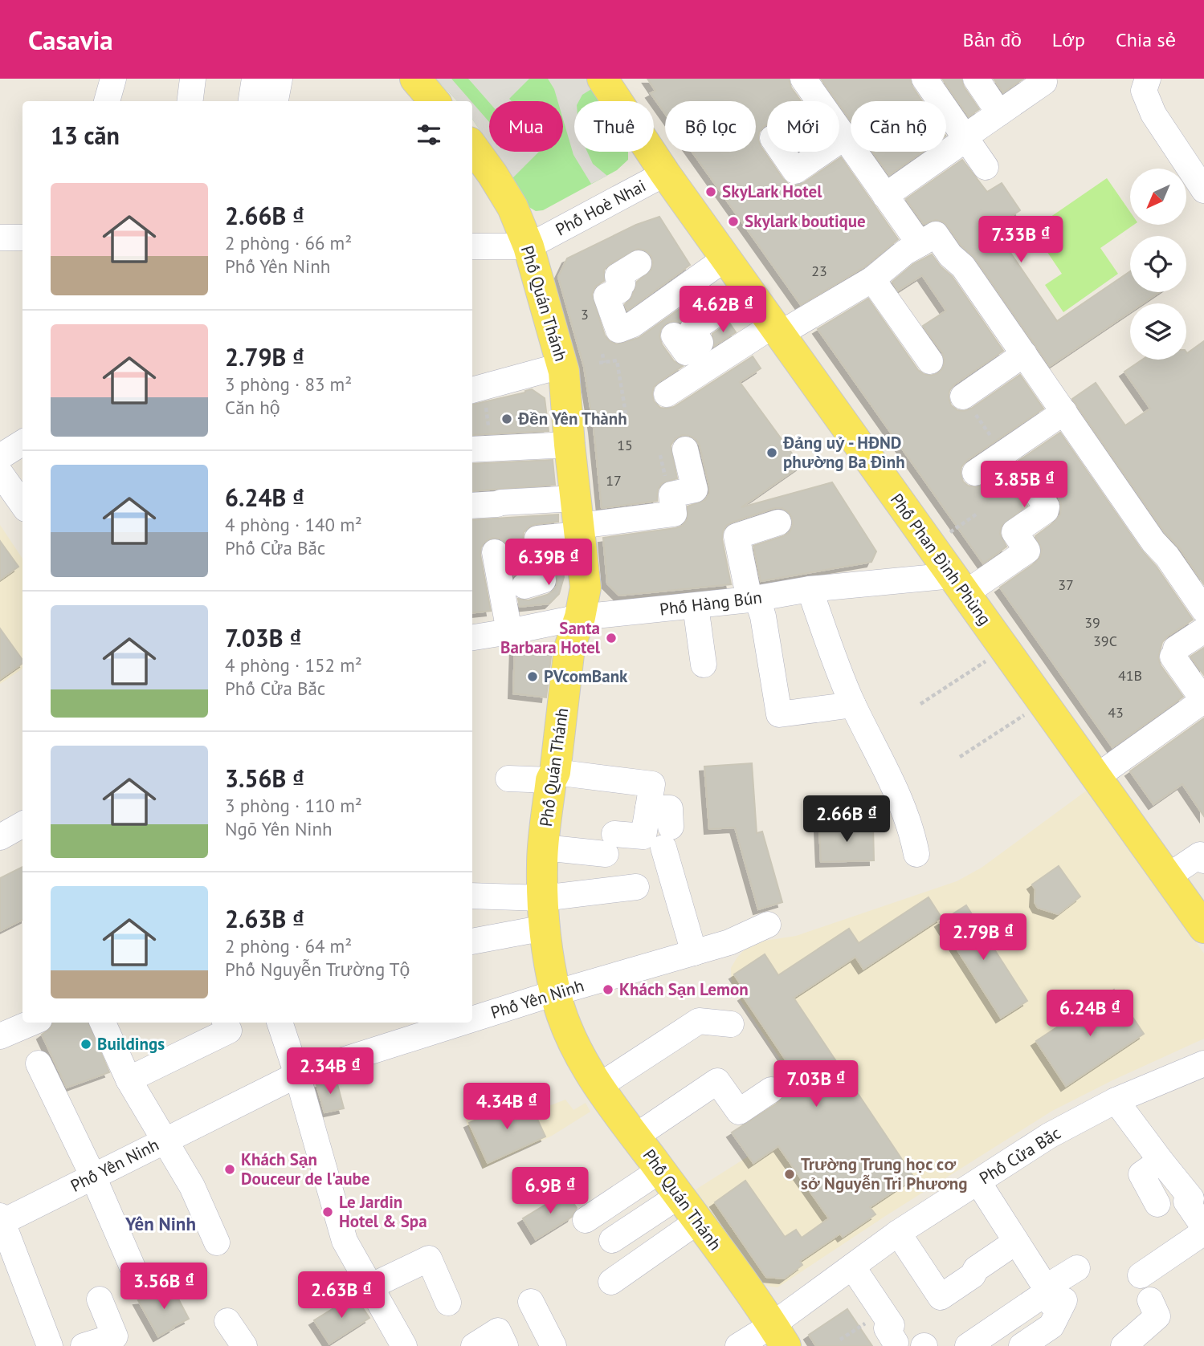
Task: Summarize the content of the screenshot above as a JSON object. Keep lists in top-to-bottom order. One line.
{"streets":{"main road":["Phố Quán Thánh","Phố Phan Đình Phùng"],"street":["Phố Hoè Nhai","Phố Hàng Bún","Phố Yên Ninh","Phố Cửa Bắc"]},"crossings":[["Phố Hoè Nhai","Phố Quán Thánh"],["Phố Hoè Nhai","Phố Phan Đình Phùng"],["Phố Quán Thánh","Phố Hàng Bún"],["Phố Quán Thánh","Phố Yên Ninh"],["Phố Quán Thánh","Phố Cửa Bắc"],["Phố Phan Đình Phùng","Phố Hàng Bún"]],"districts":["Yên Ninh"],"places":["SkyLark Hotel","Skylark boutique","Đền Yên Thành","Đảng uỷ - HĐND phường Ba Đình","Santa Barbara Hotel","PVcomBank","Khách Sạn Lemon","Buildings","Khách Sạn Douceur de l'aube","Trường Trung học cơ sở Nguyễn Tri Phương","Le Jardin Hotel & Spa"],"house_numbers":["23","3","15","17","37","39","39C","41B","43"],"north":"bottom left","page":{"header":"Casavia","nav":["Bản đồ","Lớp","Chia sẻ"],"chip":["Mua","Thuê","Bộ lọc","Mới","Căn hộ"],"heading":"13 căn","list":[{"name":"2.66B ₫","note":"2 phòng · 66 m² · Phố Yên Ninh"},{"name":"2.79B ₫","note":"3 phòng · 83 m² · Căn hộ"},{"name":"6.24B ₫","note":"4 phòng · 140 m² · Phố Cửa Bắc"},{"name":"7.03B ₫","note":"4 phòng · 152 m² · Phố Cửa Bắc"},{"name":"3.56B ₫","note":"3 phòng · 110 m² · Ngõ Yên Ninh"},{"name":"2.63B ₫","note":"2 phòng · 64 m² · Phố Nguyễn Trường Tộ"}],"price":["7.33B ₫","4.62B ₫","3.85B ₫","6.39B ₫","2.66B ₫","2.79B ₫","6.24B ₫","2.34B ₫","7.03B ₫","4.34B ₫","6.9B ₫","3.56B ₫","2.63B ₫"]}}
